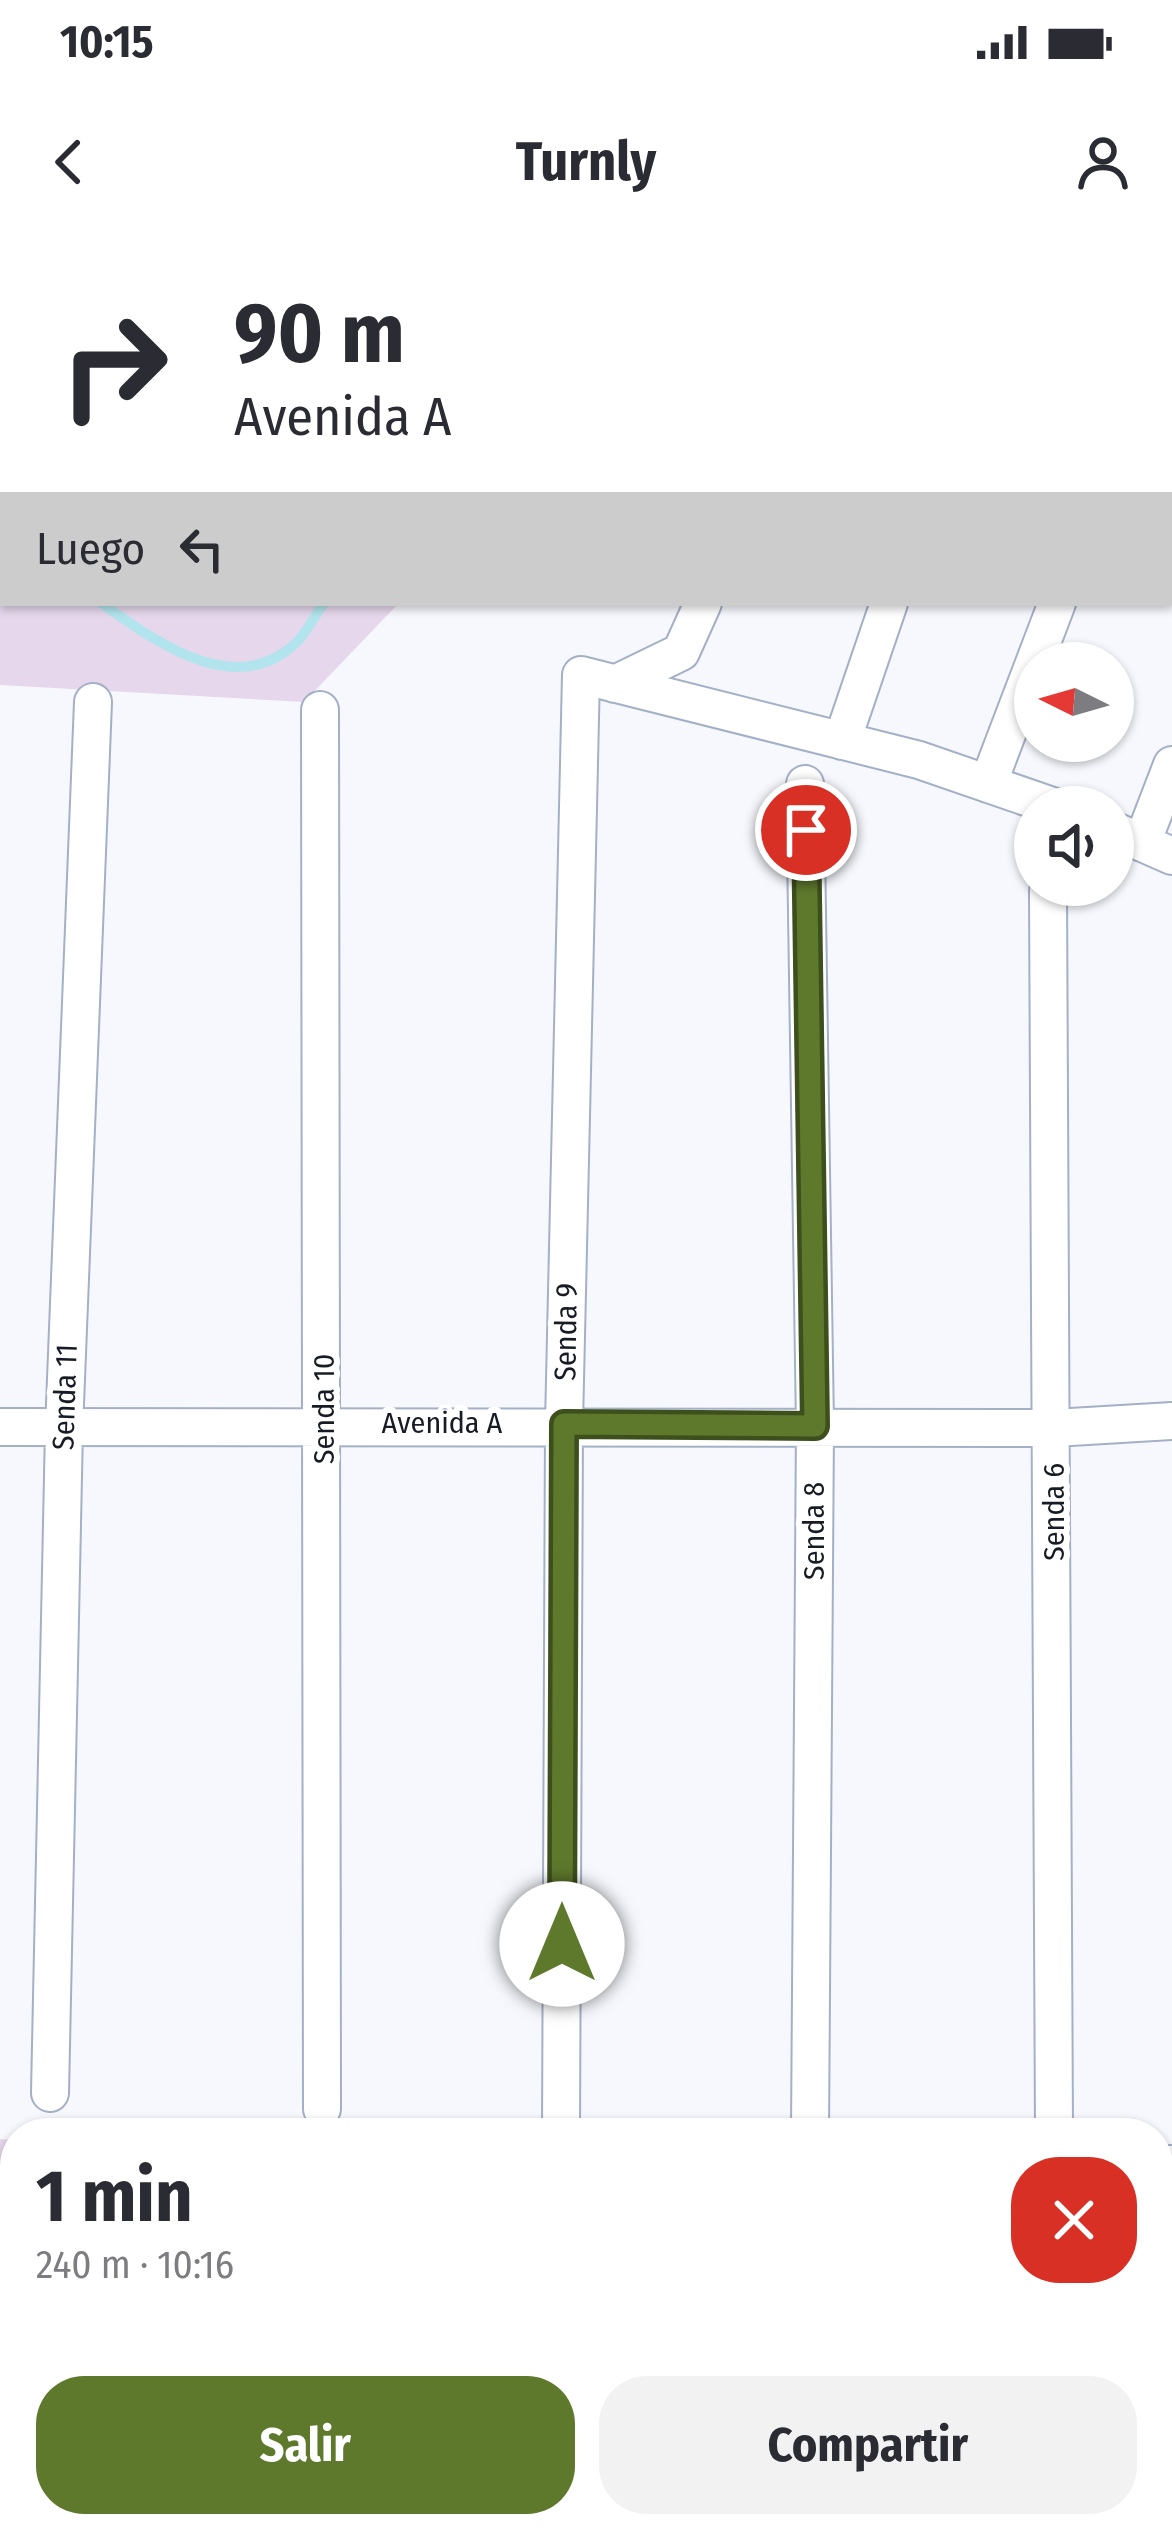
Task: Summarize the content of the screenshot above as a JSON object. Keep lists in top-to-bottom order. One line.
{"streets":{"street":["Senda 9","Senda 11","Senda 10","Avenida A","Senda 6","Senda 8"]},"crossings":[["Senda 9","Avenida A"],["Senda 11","Avenida A"],["Senda 10","Avenida A"],["Avenida A","Senda 6"],["Avenida A","Senda 8"]],"north":"left","page":{"status":"10:15","header":"Turnly","turn":["90 m","Avenida A"],"then":"Luego","heading":["1 min","240 m · 10:16"],"buttons":["Salir","Compartir"]}}
